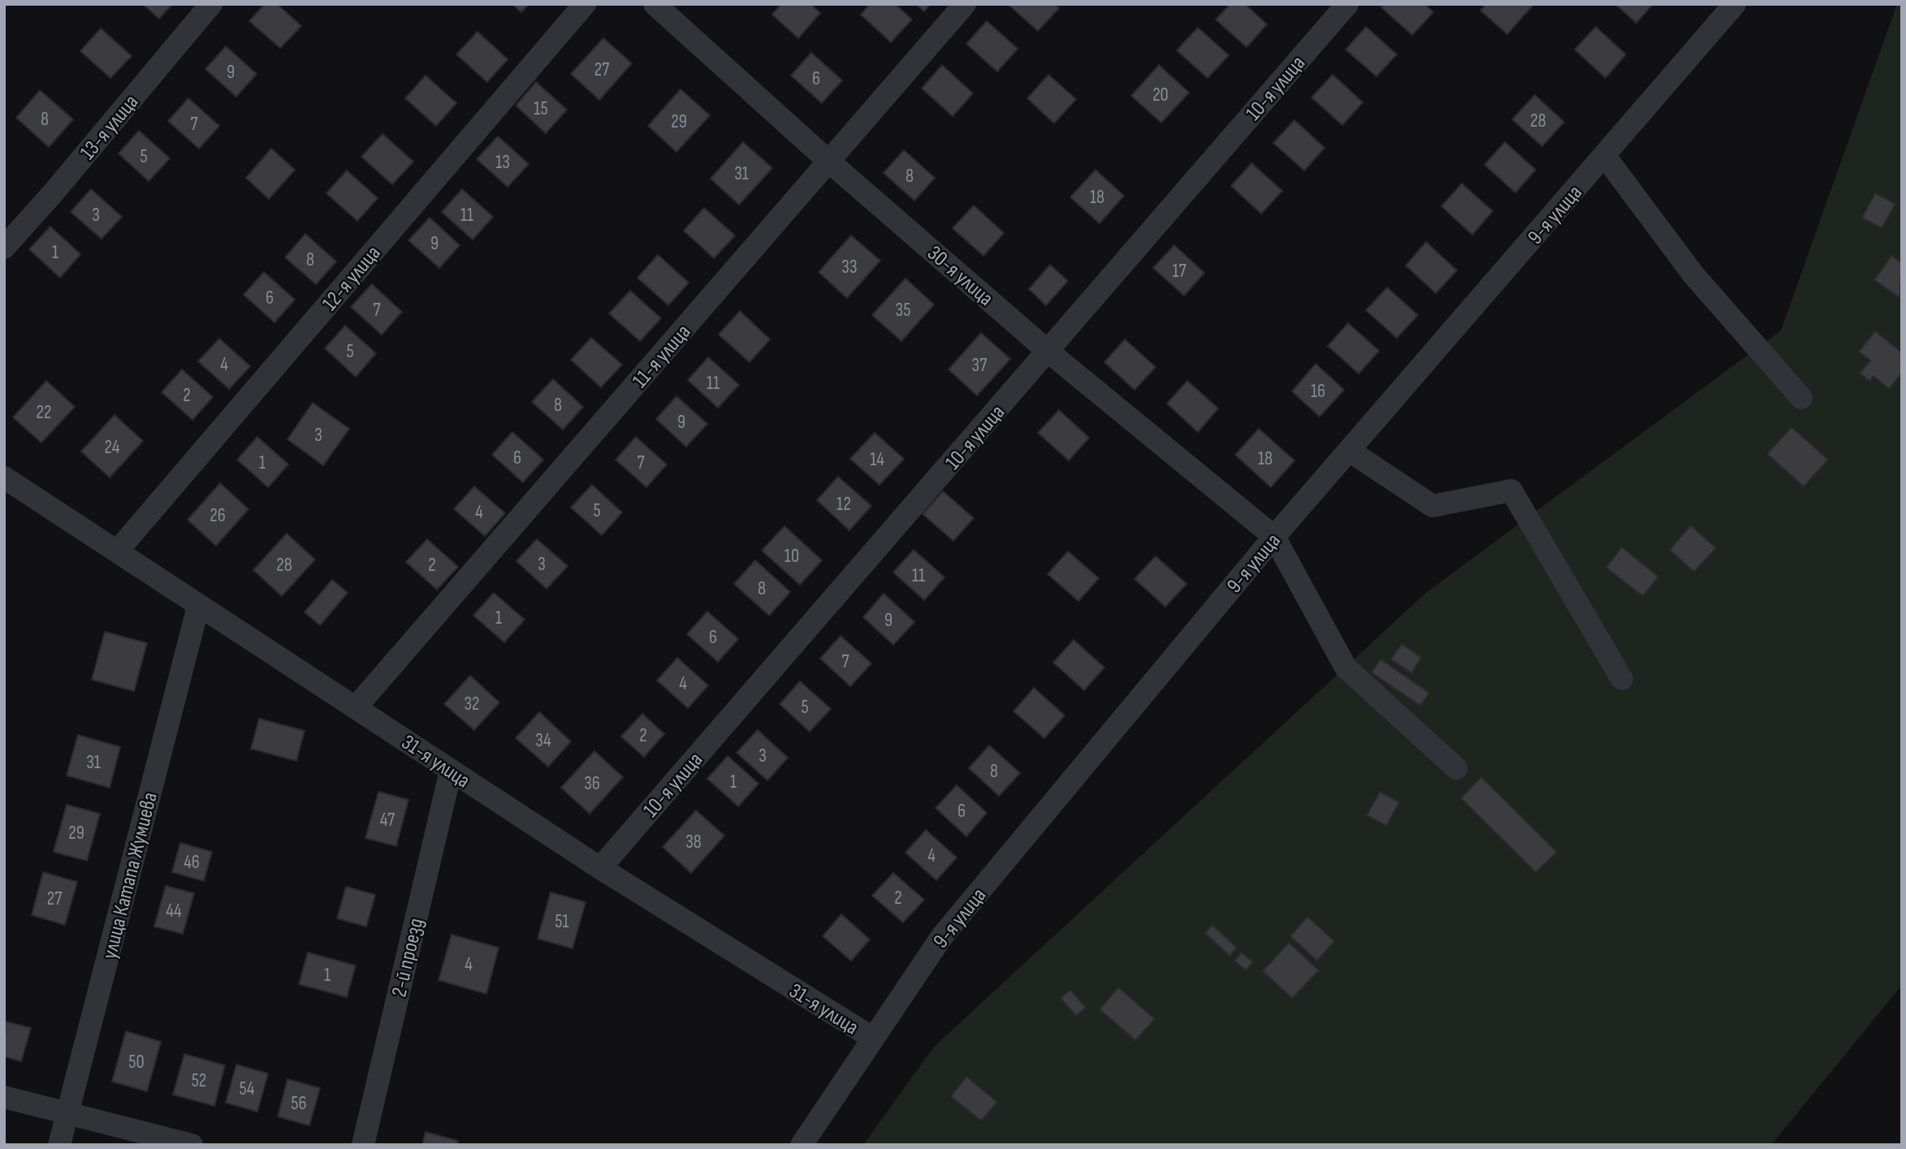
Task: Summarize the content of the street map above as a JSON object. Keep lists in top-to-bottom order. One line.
{"streets":{"street":["10-я улица","13-я улица","9-я улица","30-я улица","12-я улица","11-я улица","31-я улица","улица Катапа Жумиева","2-й проезд"]},"crossings":[["10-я улица","30-я улица"],["10-я улица","31-я улица"],["9-я улица","30-я улица"],["9-я улица","31-я улица"],["30-я улица","11-я улица"],["12-я улица","31-я улица"],["11-я улица","31-я улица"],["31-я улица","улица Катапа Жумиева"],["31-я улица","2-й проезд"]],"house_numbers":["27","9","6","20","15","8","28","29","7","5","13","31","8","18","3","11","9","1","8","33","17","6","7","35","5","4","37","11","16","2","8","22","9","3","24","6","18","14","1","7","12","5","4","26","10","3","28","2","11","8","1","9","6","7","4","32","5","2","34","3","31","8","1","36","6","47","29","38","4","46","2","27","44","51","4","1","50","52","54","56"]}
